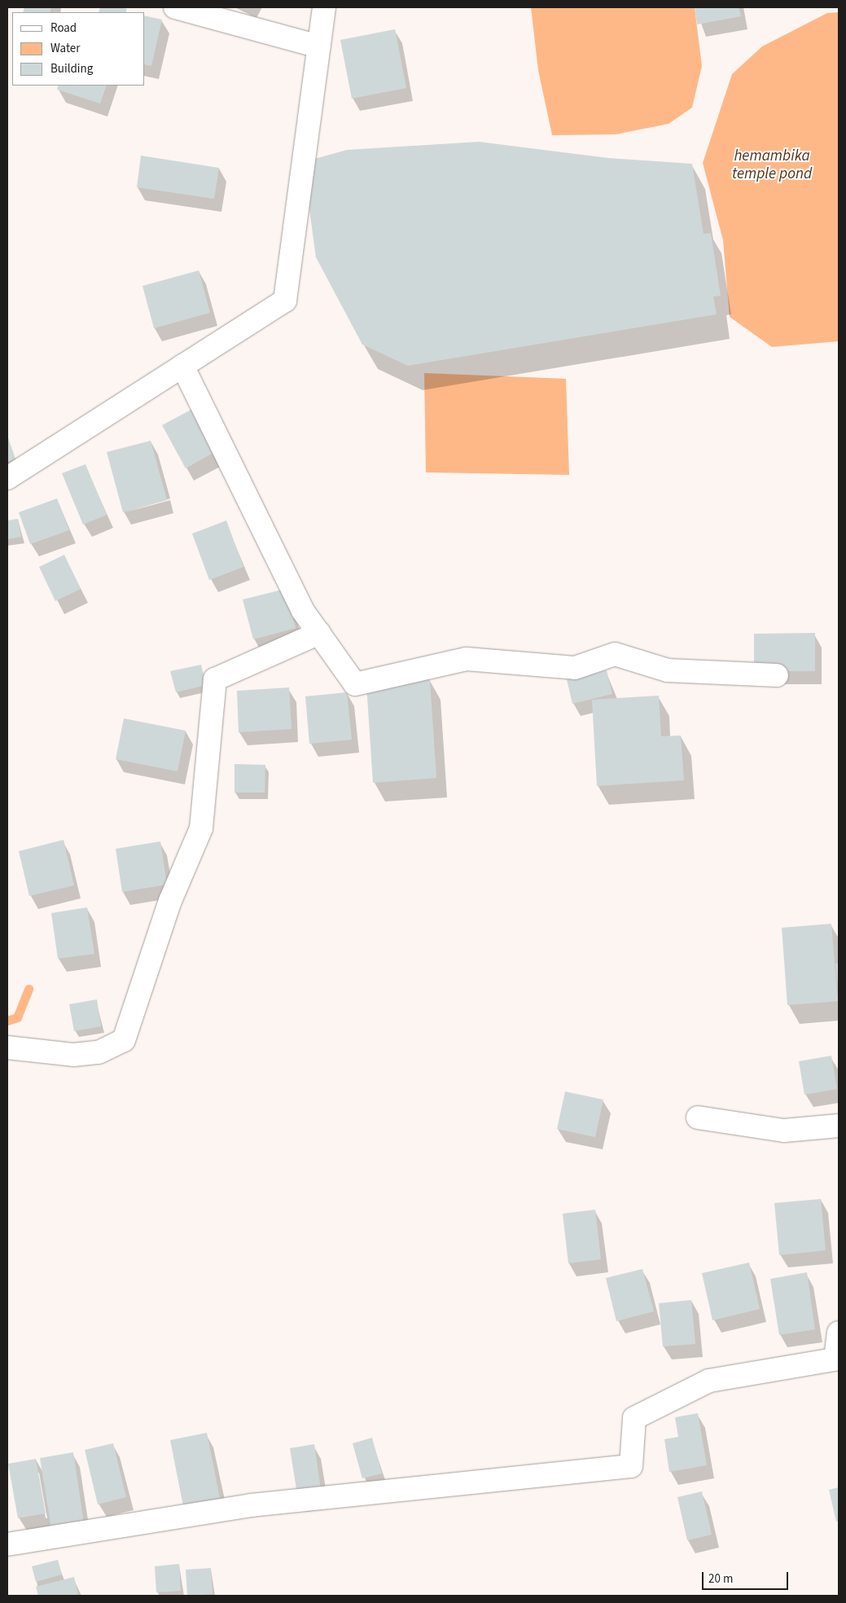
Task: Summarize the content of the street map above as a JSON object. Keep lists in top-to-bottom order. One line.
{"water":["hemambika temple pond"],"legend":["Road","Water","Building"],"scale_bar":"20 m"}
